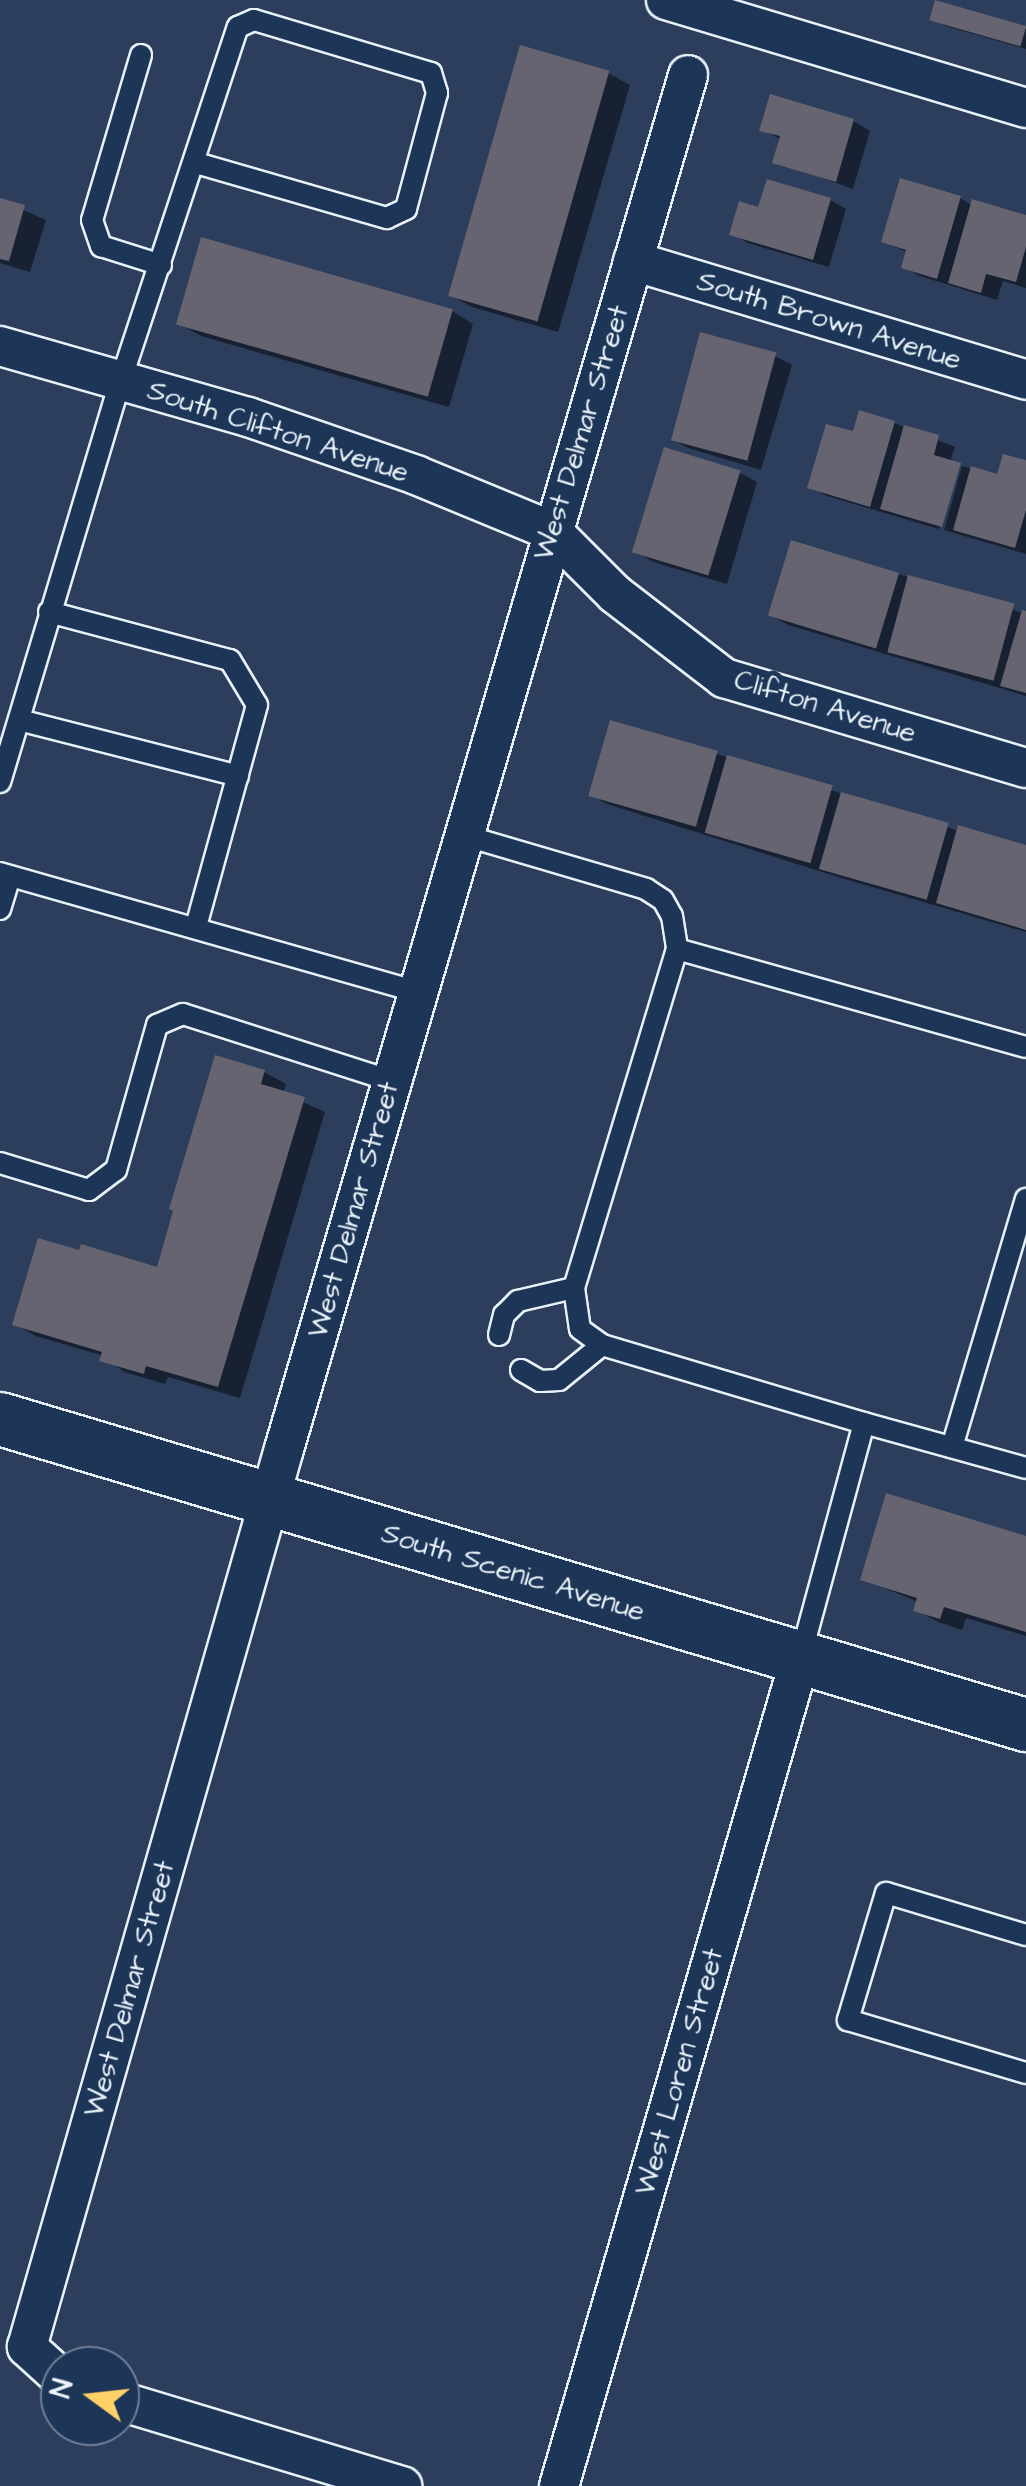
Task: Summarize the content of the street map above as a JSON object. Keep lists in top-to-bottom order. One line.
{"streets":{"main road":["South Scenic Avenue"],"street":["South Brown Avenue","South Clifton Avenue","West Delmar Street","Clifton Avenue","West Loren Street"]},"crossings":[["South Brown Avenue","West Delmar Street"],["South Clifton Avenue","West Delmar Street"],["South Clifton Avenue","Clifton Avenue"],["West Delmar Street","Clifton Avenue"],["West Delmar Street","South Scenic Avenue"],["South Scenic Avenue","West Loren Street"]],"north":"left"}
